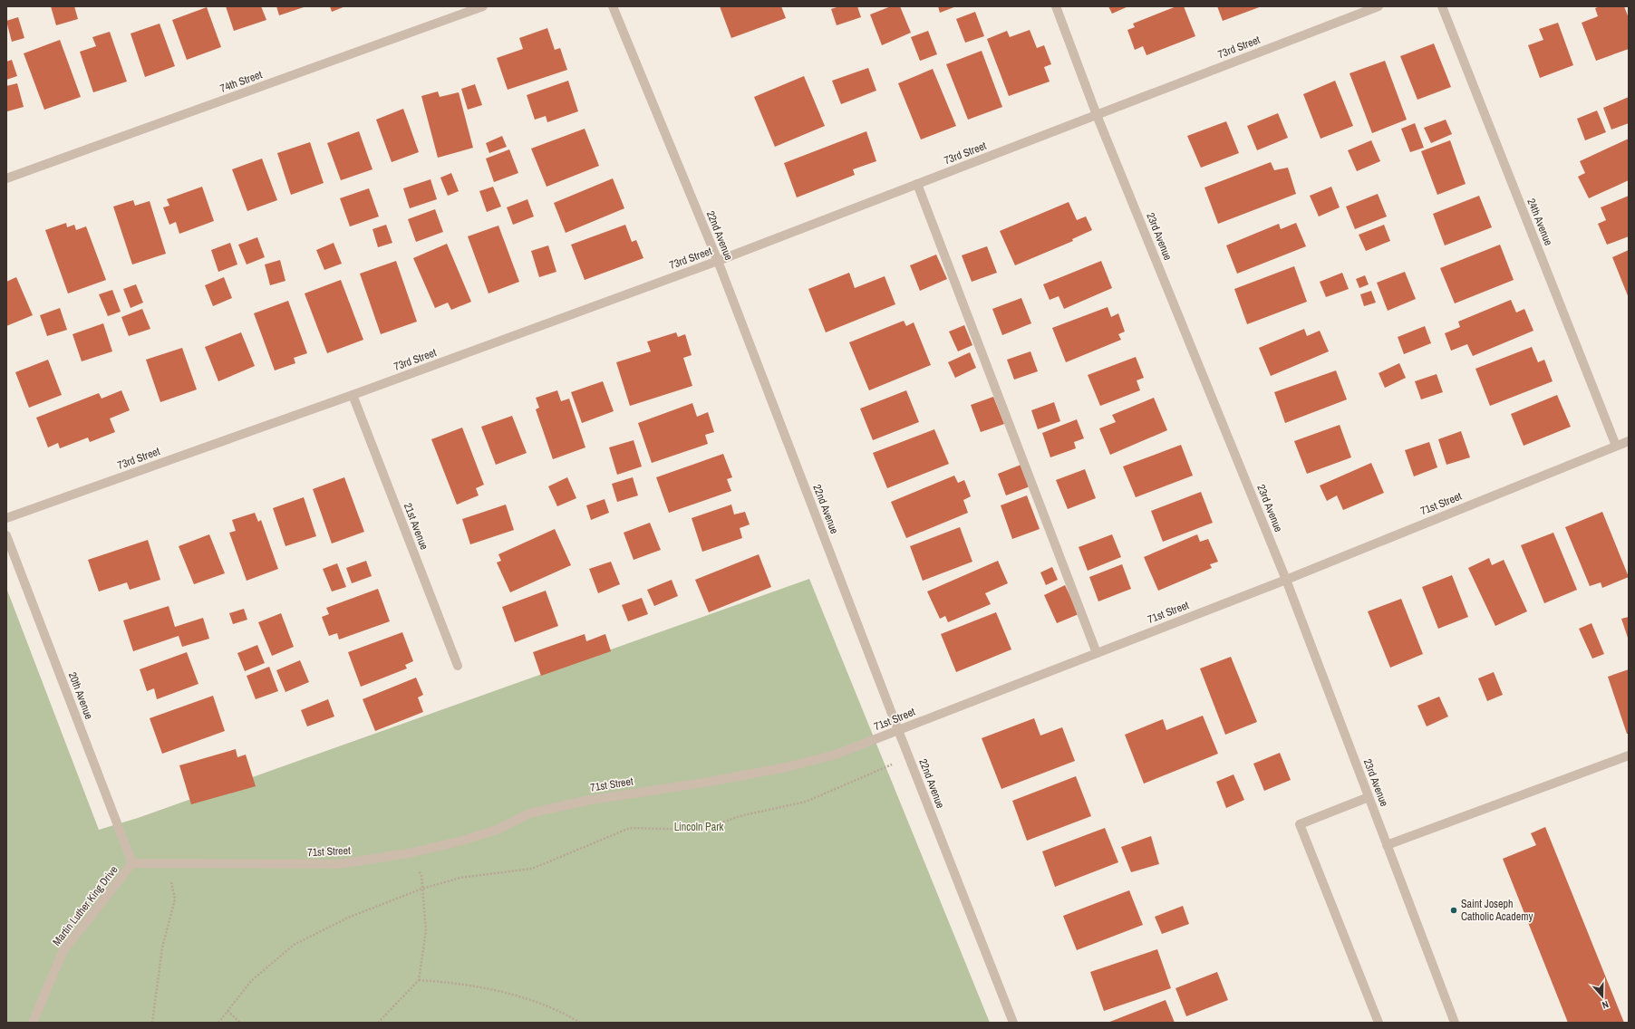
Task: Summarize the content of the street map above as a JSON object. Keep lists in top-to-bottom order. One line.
{"streets":{"street":["73rd Street","74th Street","24th Avenue","22nd Avenue","23rd Avenue","71st Street","21st Avenue","20th Avenue","Martin Luther King Drive"]},"crossings":[["73rd Street","22nd Avenue"],["73rd Street","23rd Avenue"],["73rd Street","21st Avenue"],["24th Avenue","71st Street"],["22nd Avenue","71st Street"],["23rd Avenue","71st Street"],["71st Street","20th Avenue"],["71st Street","Martin Luther King Drive"],["20th Avenue","Martin Luther King Drive"]],"parks":["Lincoln Park"],"places":["Saint Joseph Catholic Academy"],"north":"bottom"}
